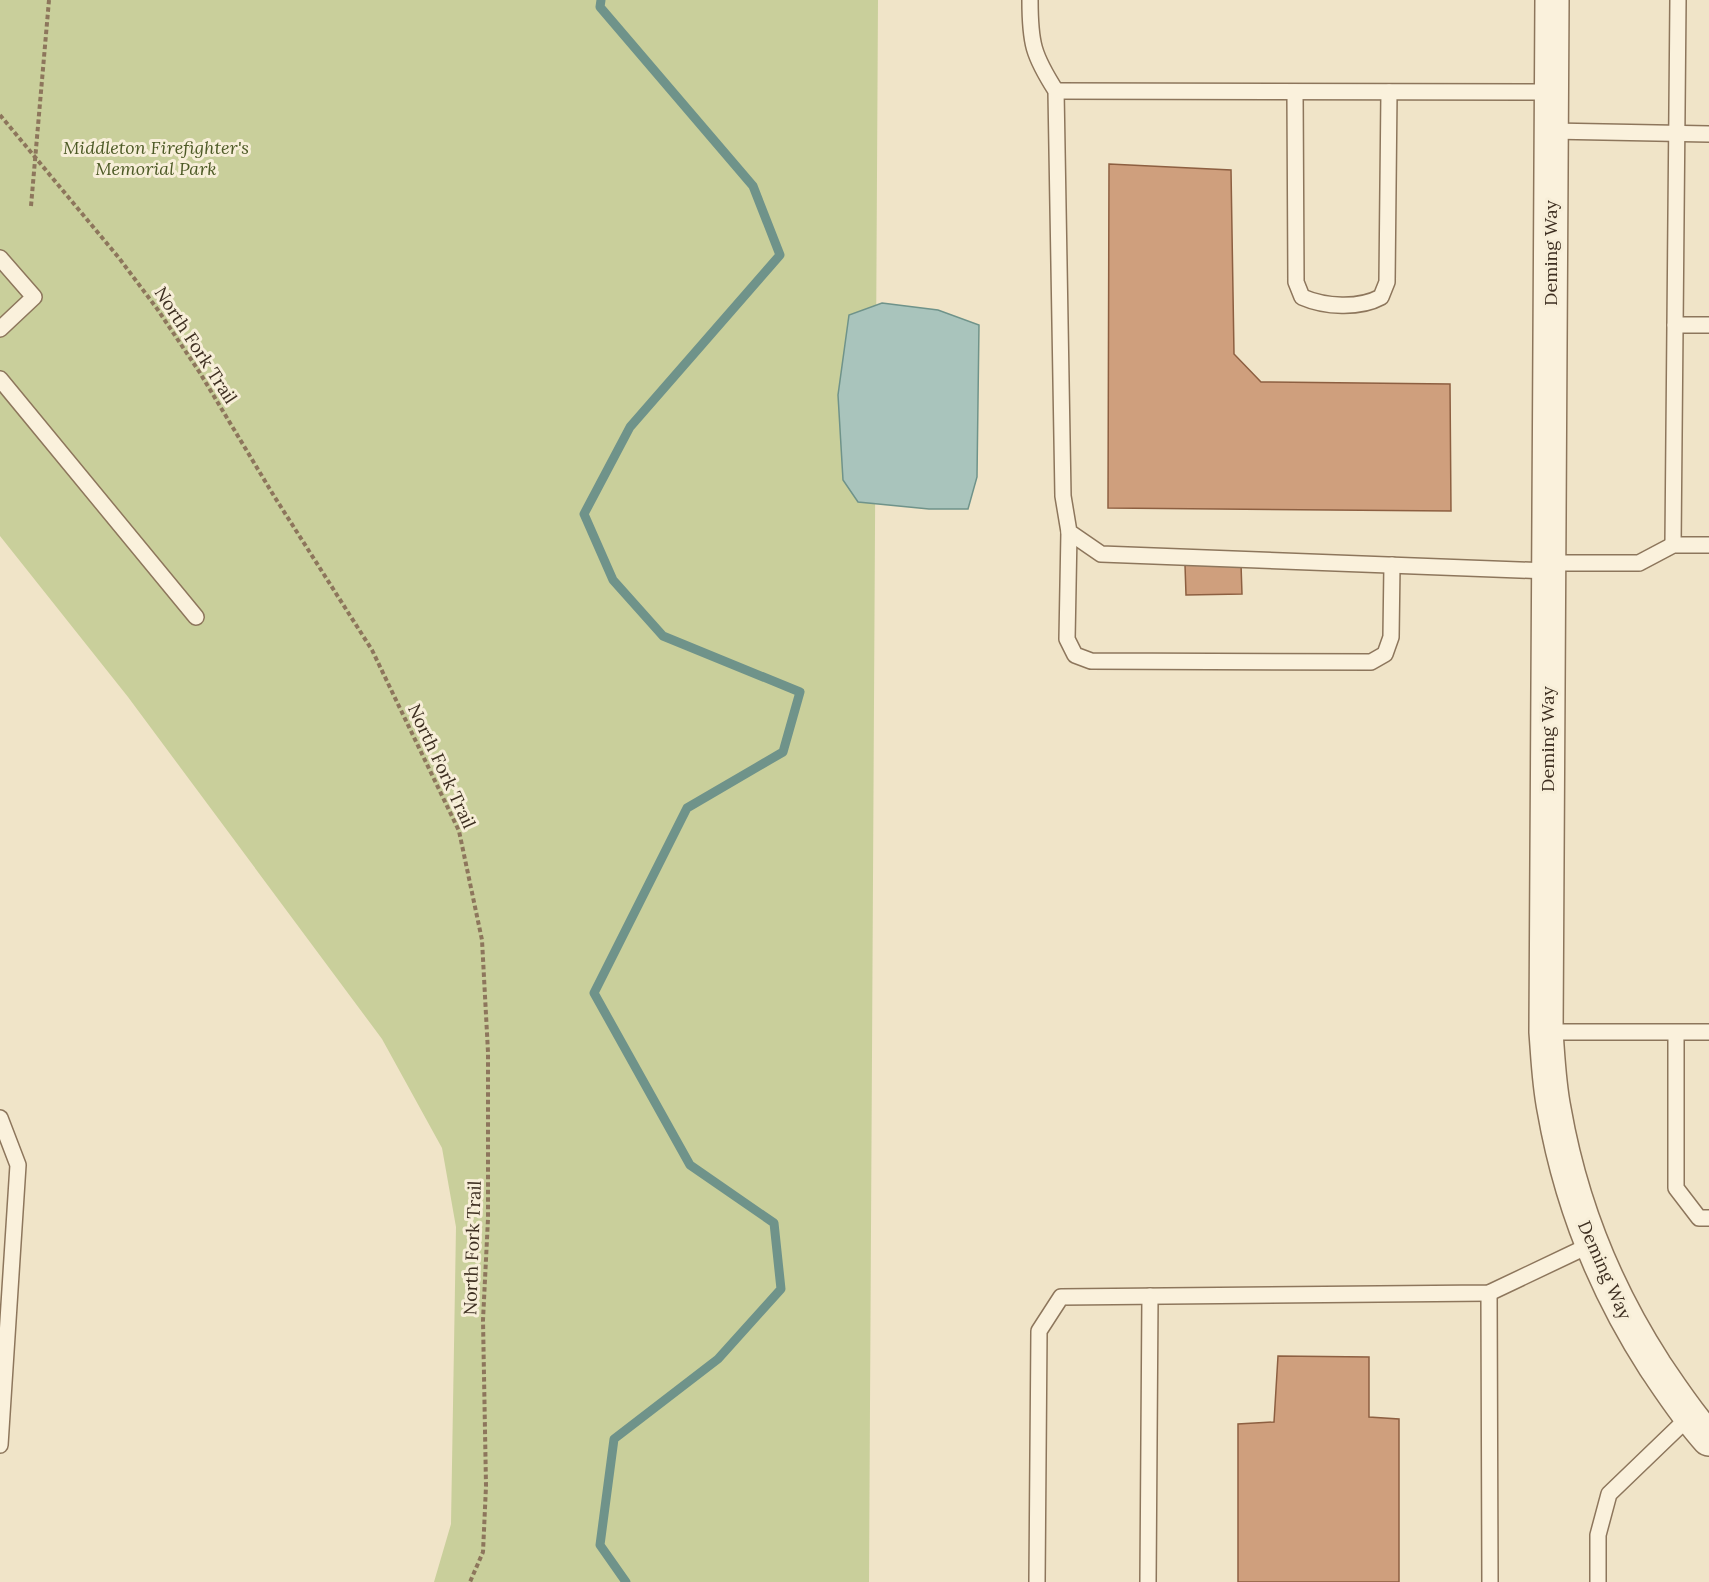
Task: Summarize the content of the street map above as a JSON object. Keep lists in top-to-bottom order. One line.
{"streets":{"street":["Deming Way"],"path":["North Fork Trail"]},"parks":["Middleton Firefighter's Memorial Park"]}
